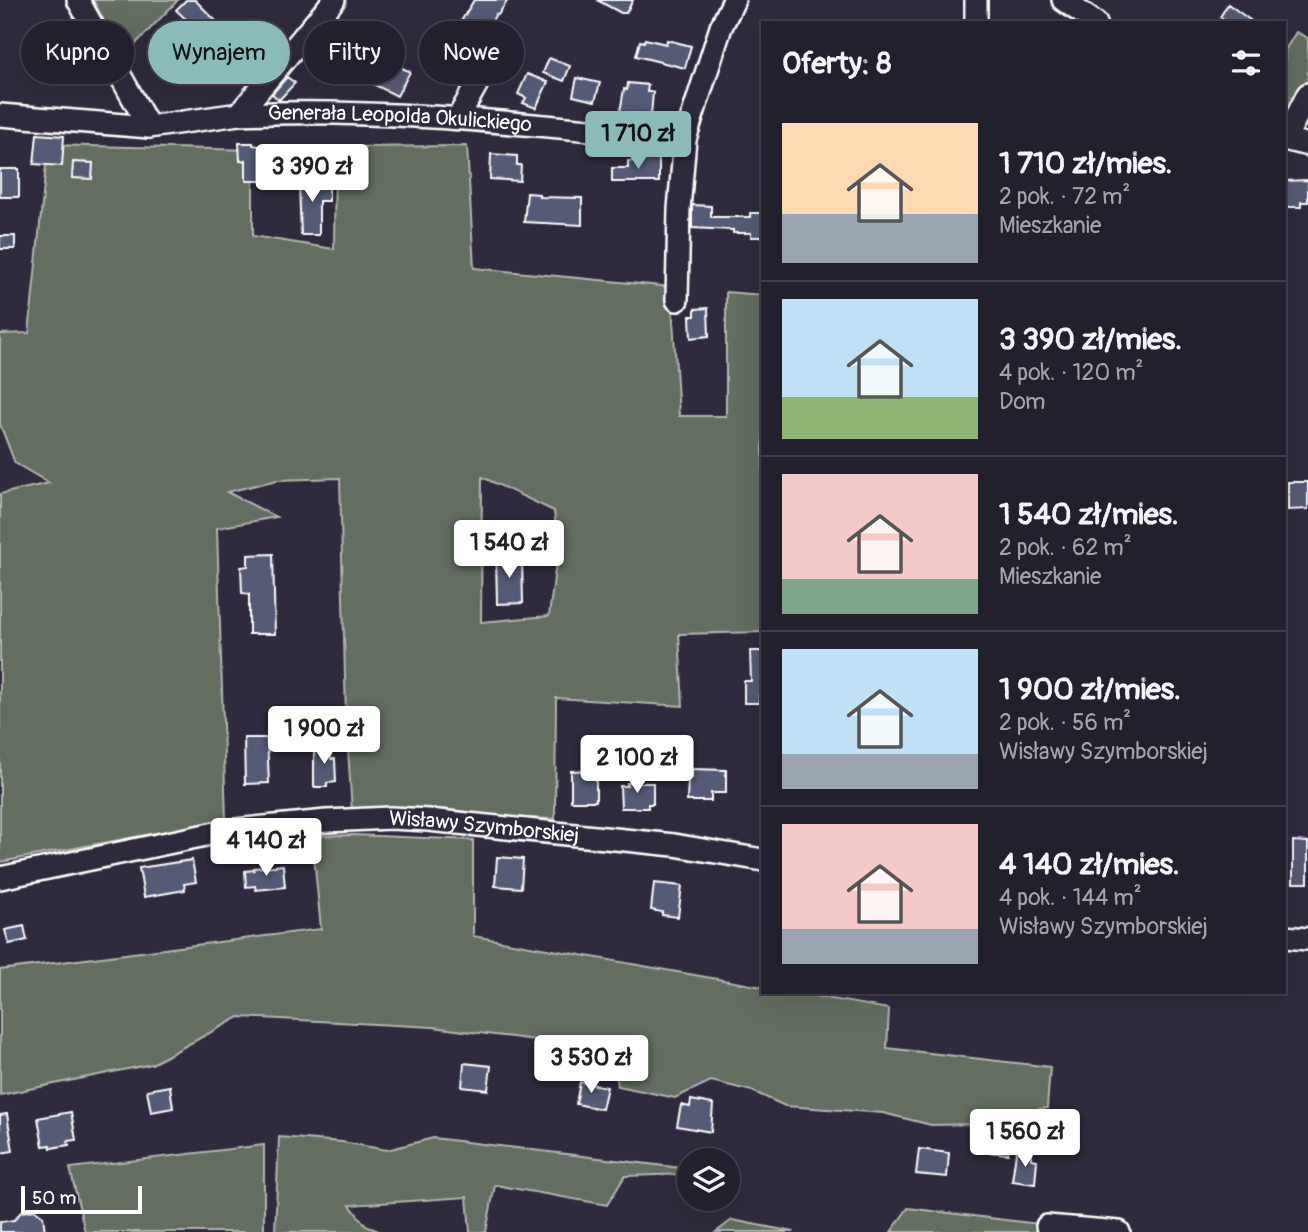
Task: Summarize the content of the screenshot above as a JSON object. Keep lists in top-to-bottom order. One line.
{"streets":{"street":["Generała Leopolda Okulickiego","Wisławy Szymborskiej"]},"scale_bar":"50 m","page":{"chip":["Kupno","Wynajem","Filtry","Nowe"],"heading":"Oferty: 8","list":[{"name":"1 710 zł/mies.","note":"2 pok. · 72 m² · Mieszkanie"},{"name":"3 390 zł/mies.","note":"4 pok. · 120 m² · Dom"},{"name":"1 540 zł/mies.","note":"2 pok. · 62 m² · Mieszkanie"},{"name":"1 900 zł/mies.","note":"2 pok. · 56 m² · Wisławy Szymborskiej"},{"name":"4 140 zł/mies.","note":"4 pok. · 144 m² · Wisławy Szymborskiej"}],"price":["1 710 zł","3 390 zł","1 540 zł","1 900 zł","2 100 zł","4 140 zł","3 530 zł","1 560 zł"],"scale":"50 m"}}
